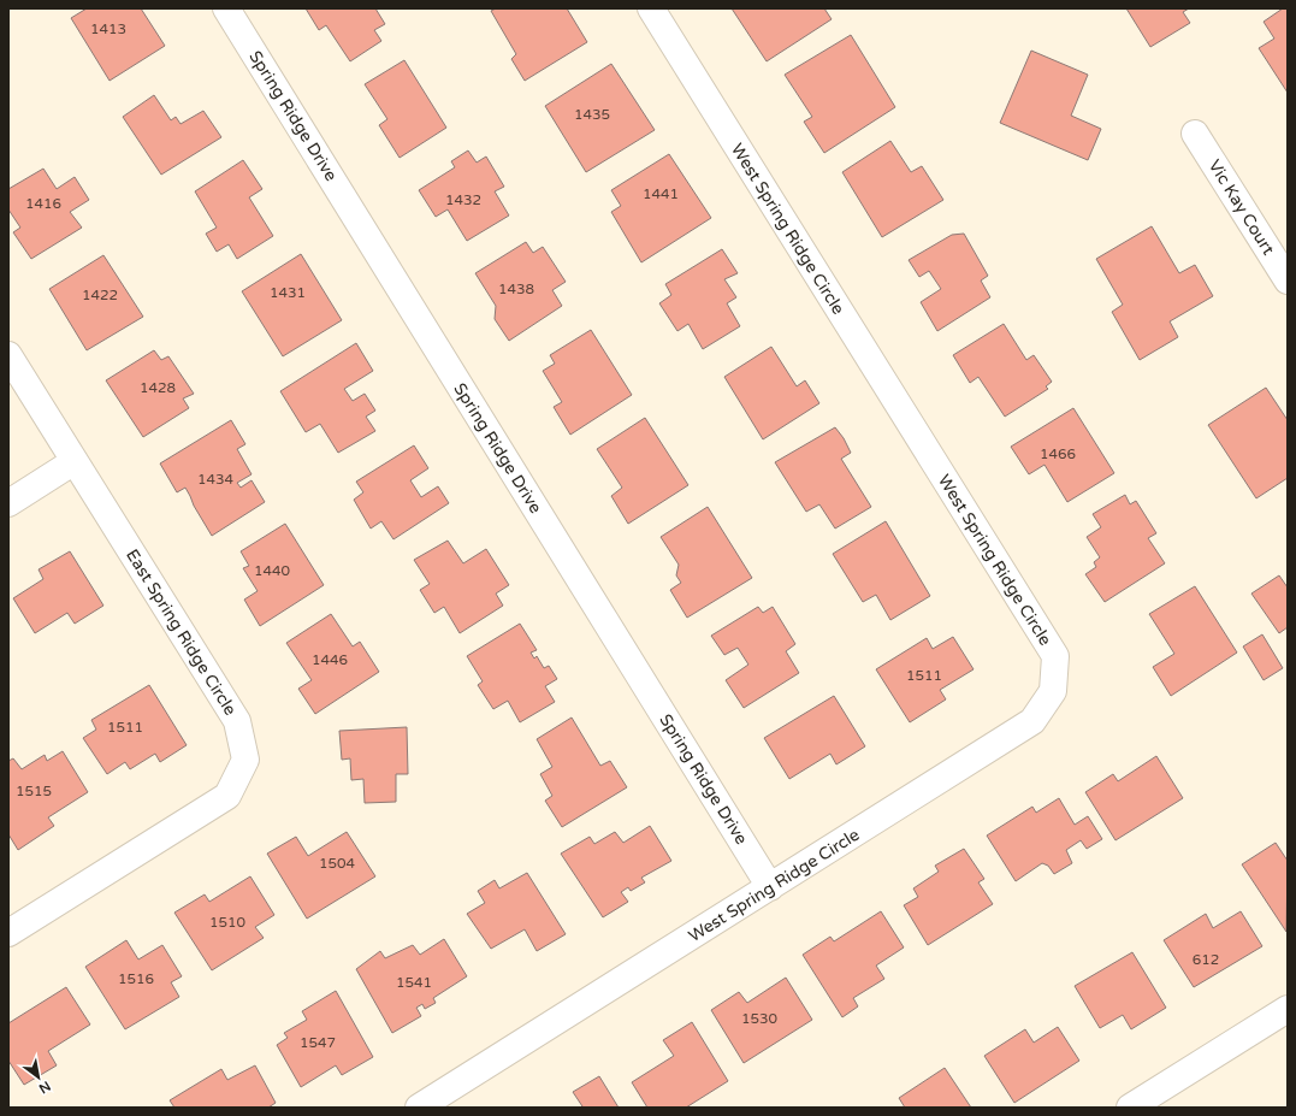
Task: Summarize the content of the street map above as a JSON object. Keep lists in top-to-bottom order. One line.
{"streets":{"street":["Spring Ridge Drive","Vic Kay Court","West Spring Ridge Circle","East Spring Ridge Circle"]},"crossings":[["Spring Ridge Drive","West Spring Ridge Circle"]],"house_numbers":["1413","1435","1441","1432","1416","1438","1431","1422","1428","1466","1434","1440","1446","1511","1511","1515","1504","1510","612","1516","1541","1530","1547"],"north":"bottom right"}
